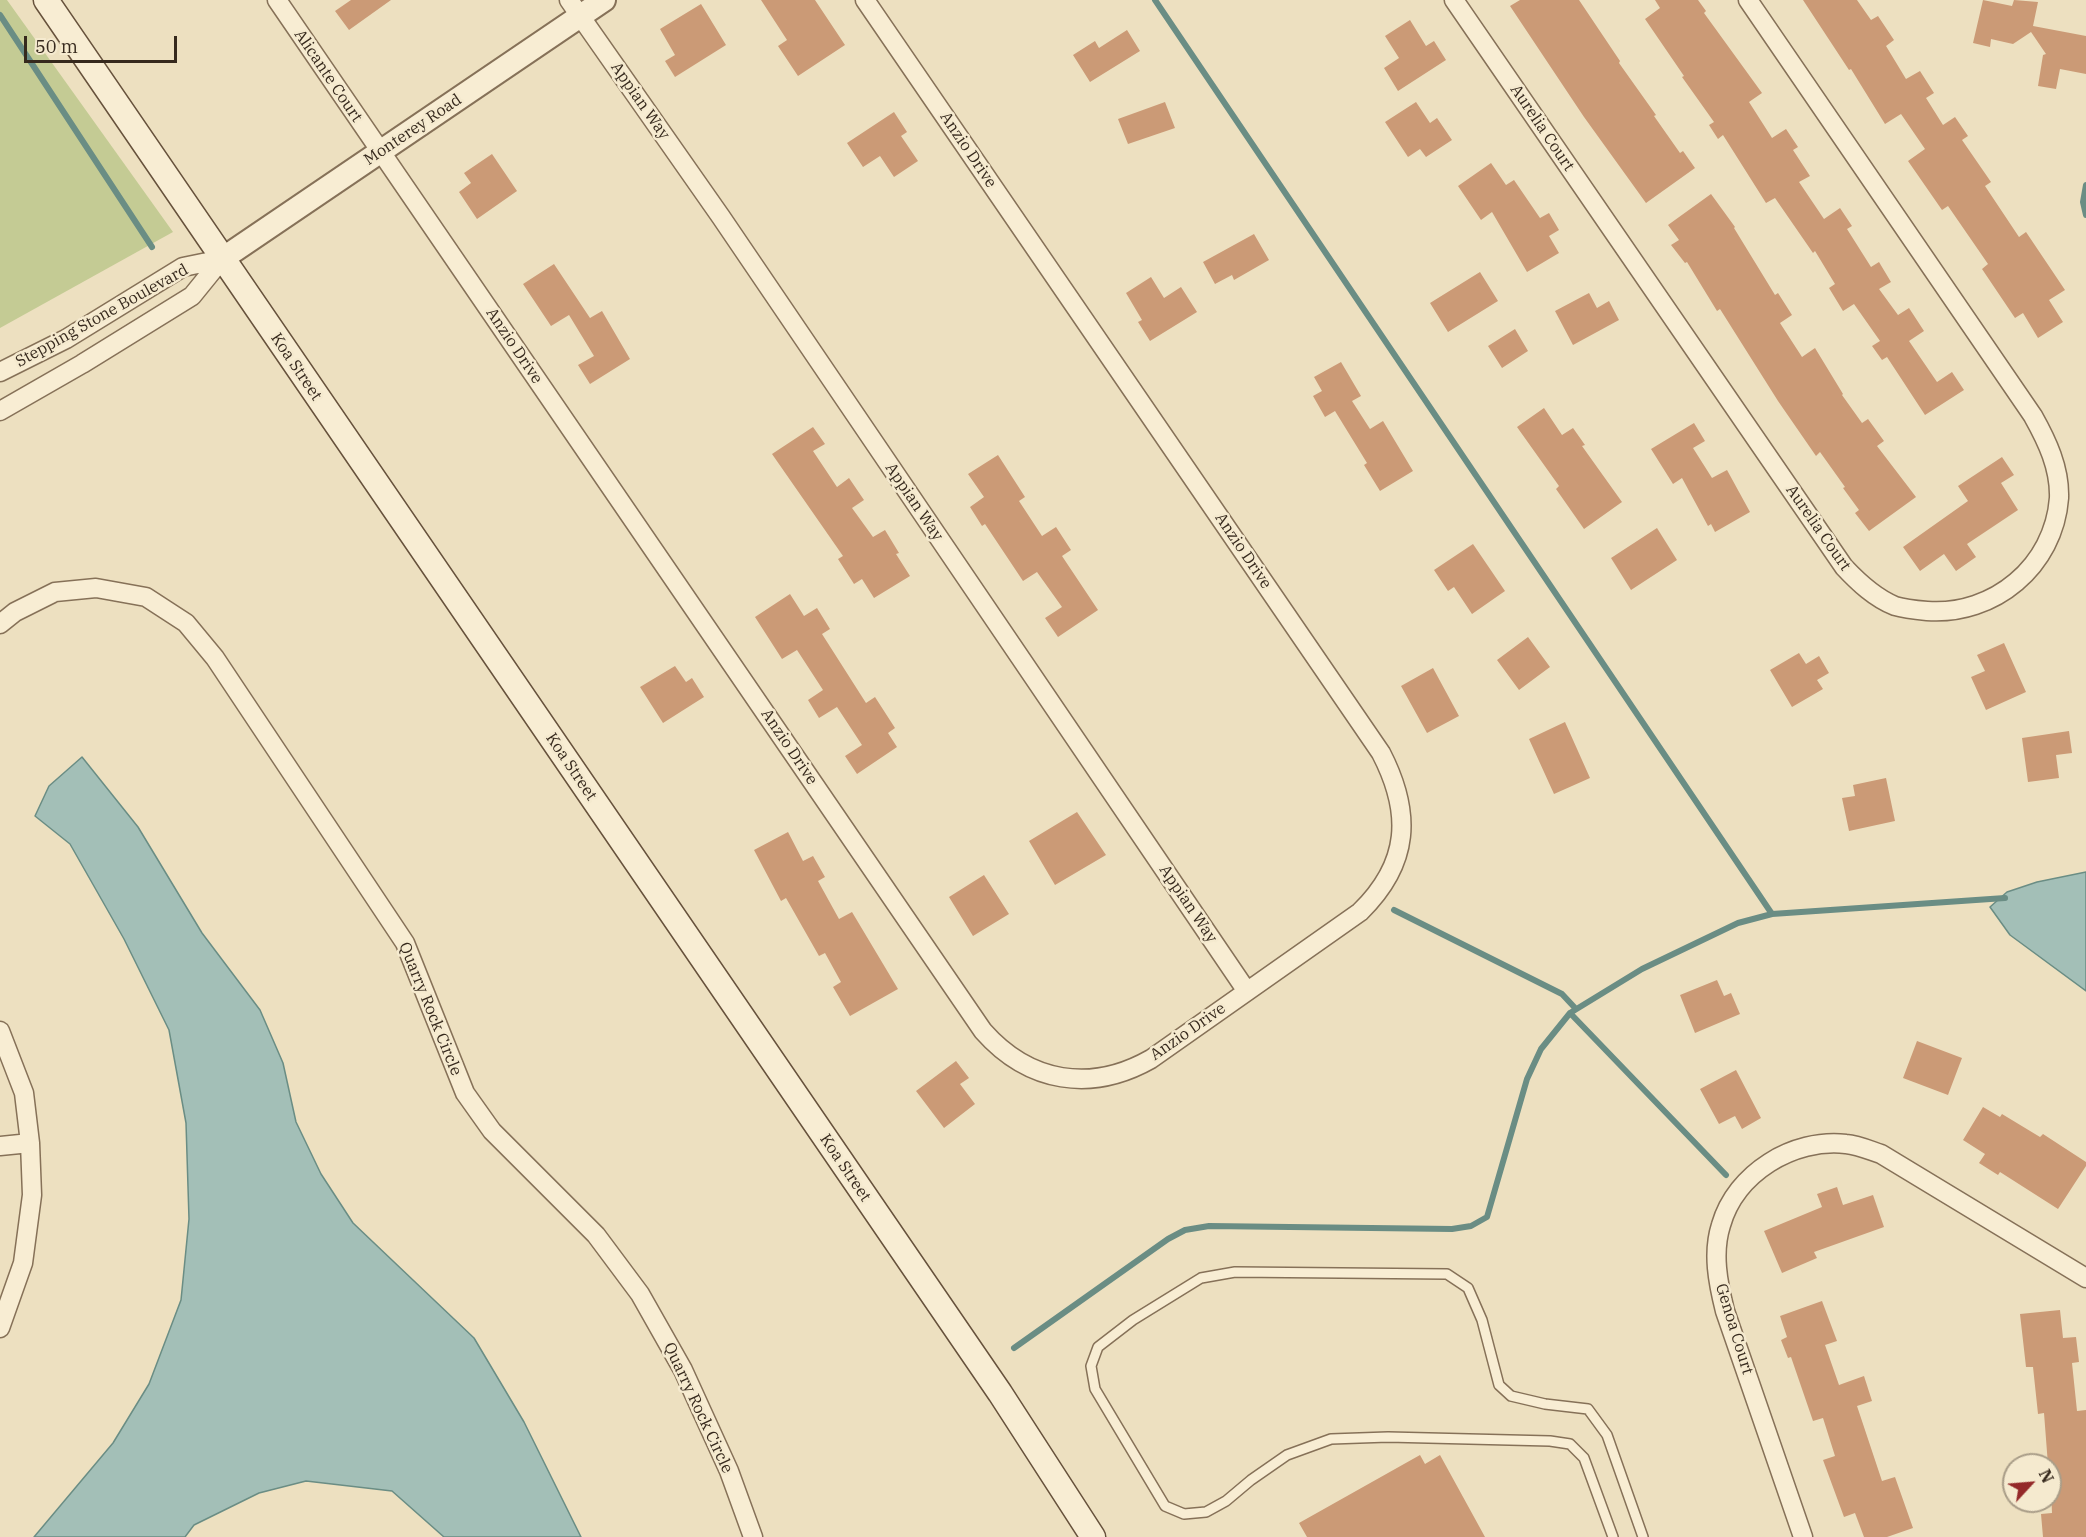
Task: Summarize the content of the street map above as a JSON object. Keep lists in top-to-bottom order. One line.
{"streets":{"main road":["Koa Street"],"street":["Alicante Court","Appian Way","Aurelia Court","Monterey Road","Anzio Drive","Stepping Stone Boulevard","Quarry Rock Circle","Genoa Court"]},"crossings":[["Alicante Court","Monterey Road"],["Alicante Court","Anzio Drive"],["Appian Way","Monterey Road"],["Appian Way","Anzio Drive"],["Monterey Road","Anzio Drive"],["Monterey Road","Stepping Stone Boulevard"],["Monterey Road","Koa Street"],["Stepping Stone Boulevard","Koa Street"]],"scale_bar":"50 m","north":"top right"}
